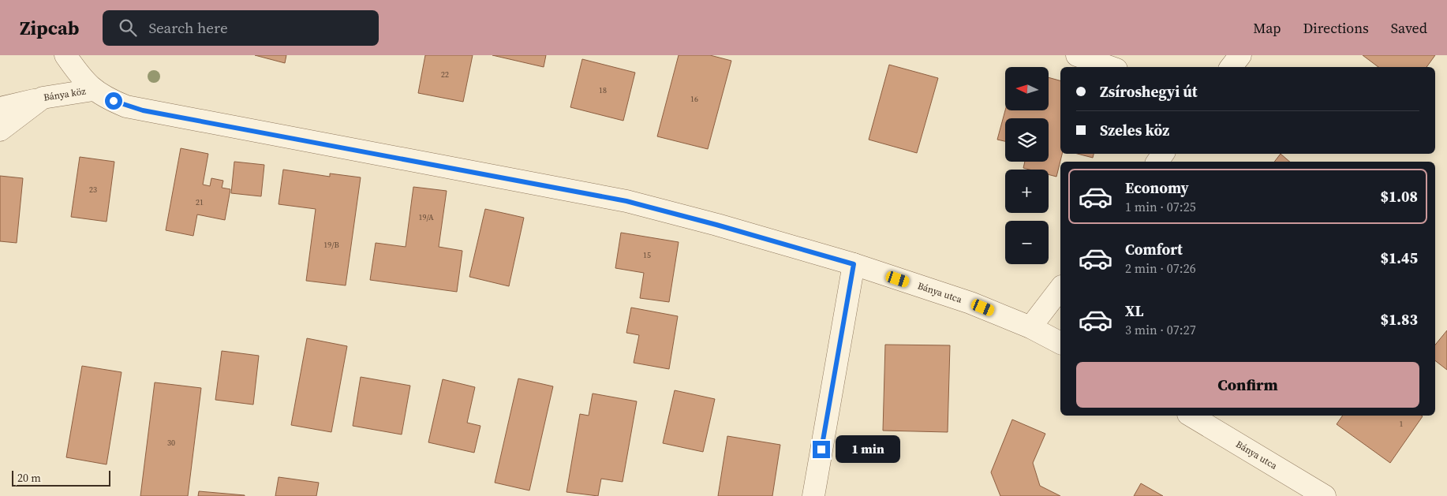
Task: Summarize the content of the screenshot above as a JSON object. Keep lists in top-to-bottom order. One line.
{"streets":{"street":["Bánya köz","Bánya utca"]},"crossings":[["Bánya köz","Bánya utca"]],"house_numbers":["22","18","16","23","21","19/A","19/B","15","1","30"],"scale_bar":"20 m","north":"left","page":{"header":"Zipcab","search":"Search here","nav":["Map","Directions","Saved"],"map_buttons":["+","−"],"banner":["Zsíroshegyi út","Szeles köz"],"list":[{"name":"Economy","note":"1 min · 07:25","value":"$1.08"},{"name":"Comfort","note":"2 min · 07:26","value":"$1.45"},{"name":"XL","note":"3 min · 07:27","value":"$1.83"}],"buttons":"Confirm","bubble":"1 min","scale":"20 m"}}
